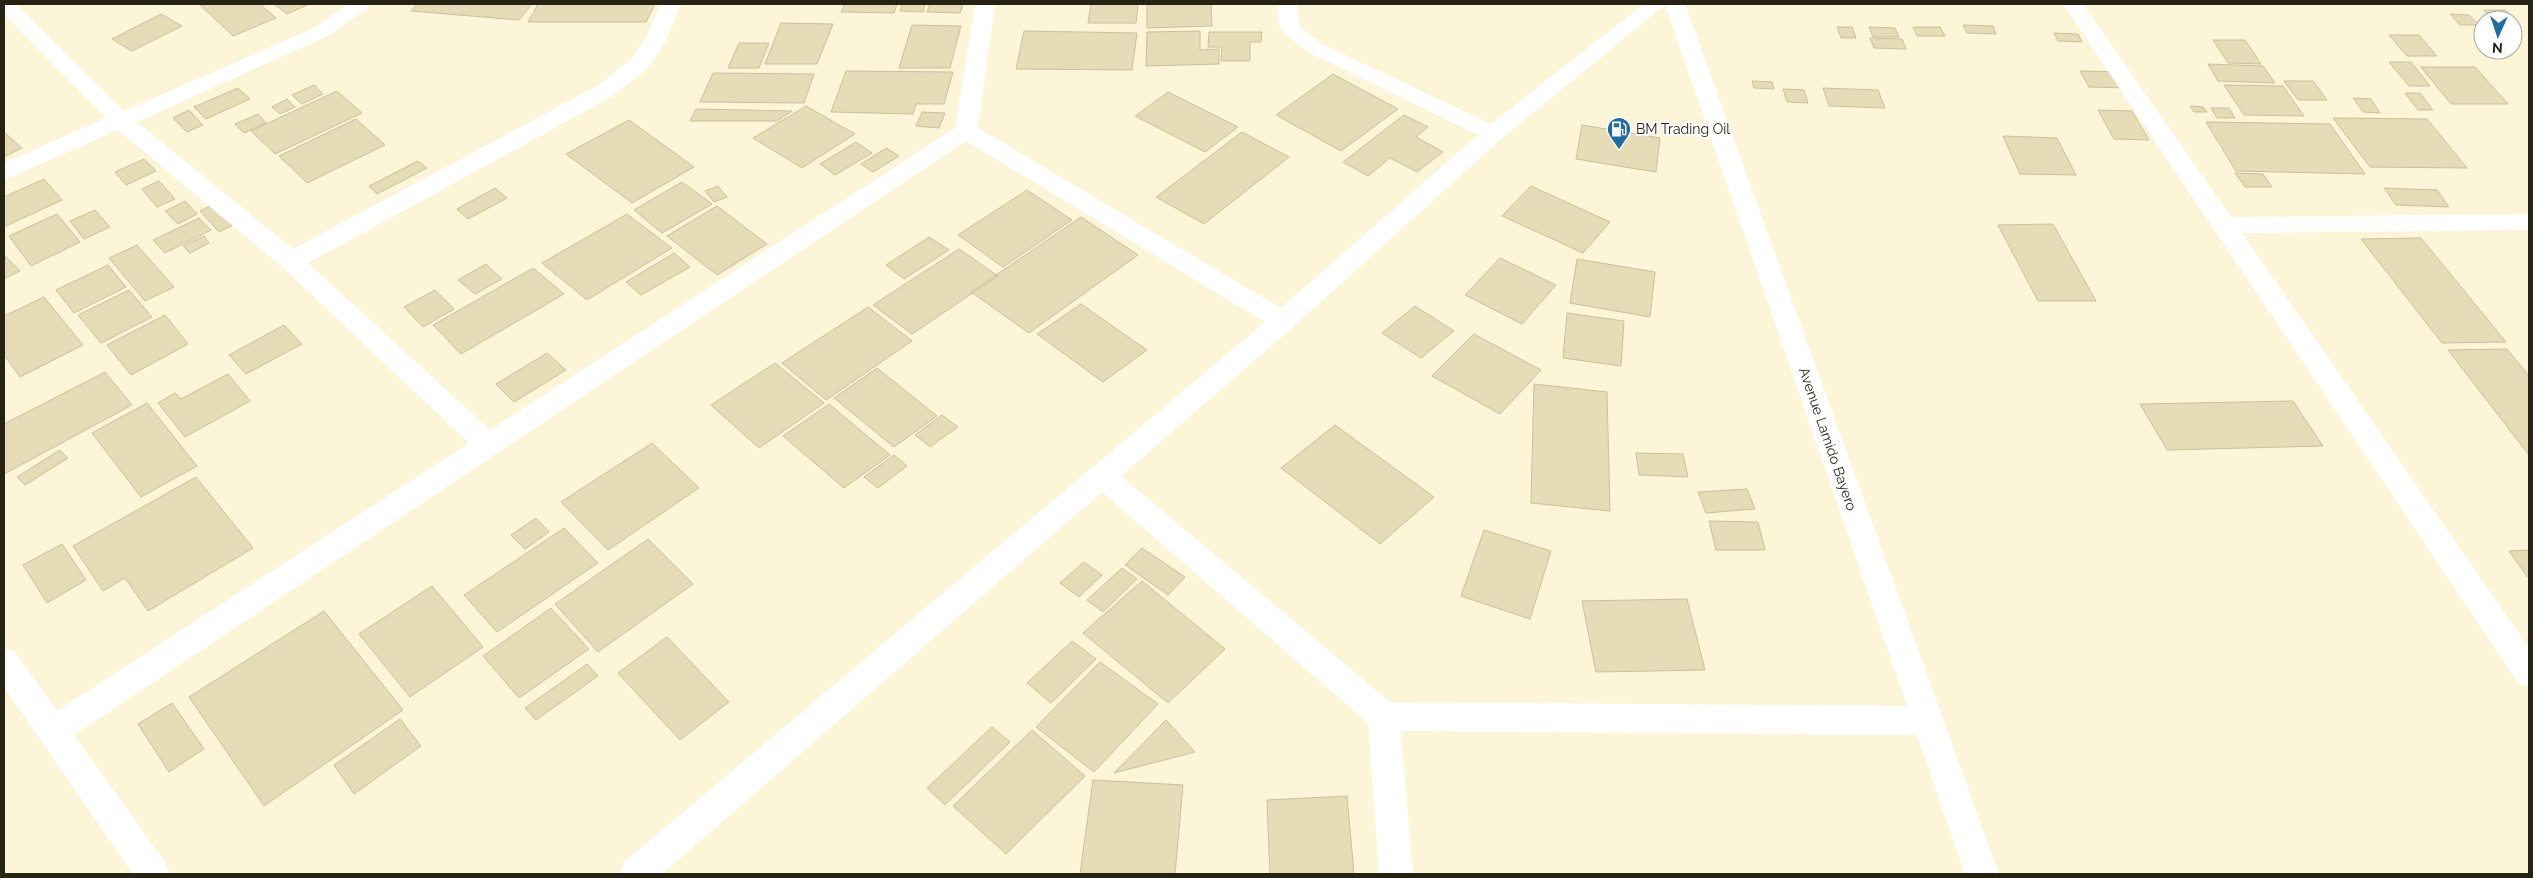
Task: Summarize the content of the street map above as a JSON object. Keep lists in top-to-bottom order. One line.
{"streets":{"street":["Avenue Lamido Bayero"]},"places":{"fuel station":["BM Trading Oil"]},"north":"bottom"}
